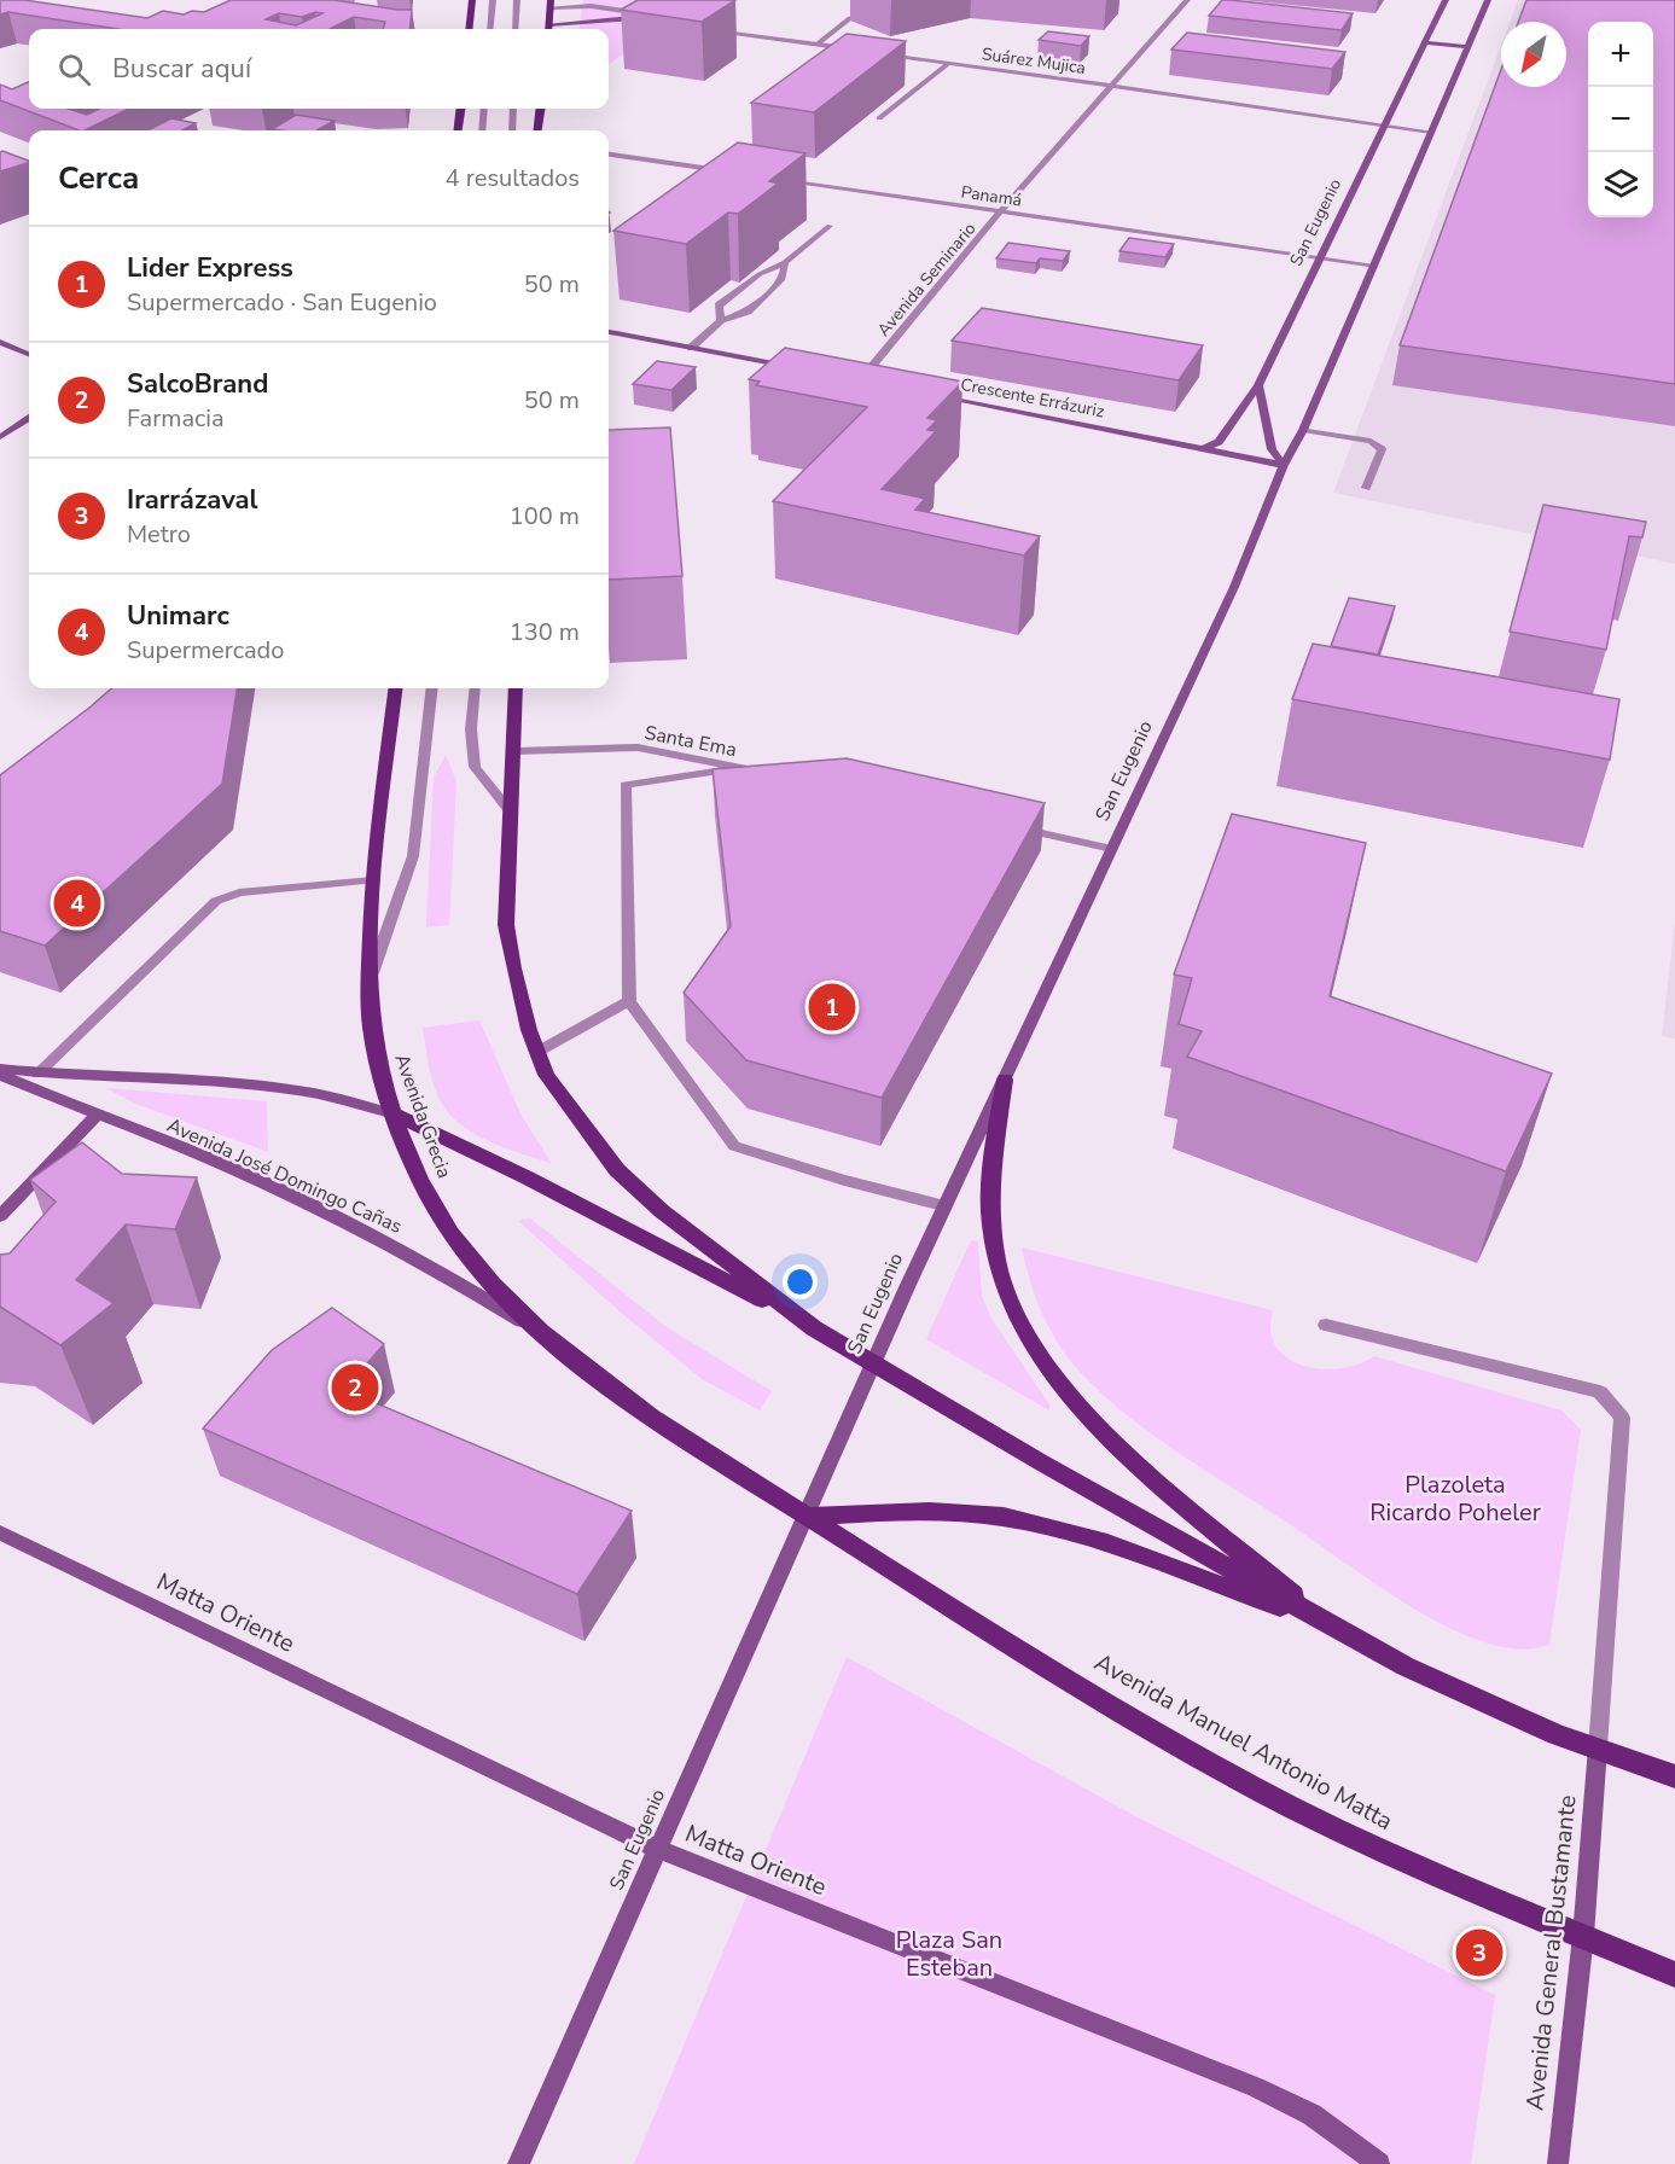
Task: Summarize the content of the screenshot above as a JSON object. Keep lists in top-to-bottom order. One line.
{"streets":{"main road":["San Eugenio","Crescente Errázuriz","Avenida Grecia","Avenida José Domingo Cañas","Matta Oriente","Avenida Manuel Antonio Matta","Avenida General Bustamante"],"street":["Suárez Mujica","Panamá","Avenida Seminario","Santa Ema"]},"crossings":[["Suárez Mujica","San Eugenio"],["Suárez Mujica","Avenida Seminario"],["Panamá","San Eugenio"],["Panamá","Avenida Seminario"],["San Eugenio","Crescente Errázuriz"],["San Eugenio","Avenida Grecia"],["San Eugenio","Matta Oriente"],["San Eugenio","Avenida Manuel Antonio Matta"],["Avenida Grecia","Avenida José Domingo Cañas"],["Avenida Grecia","Avenida Manuel Antonio Matta"],["Avenida Manuel Antonio Matta","Avenida General Bustamante"]],"parks":["Plazoleta Ricardo Poheler","Plaza San Esteban"],"north":"bottom left","page":{"map_buttons":["+","−"],"search":"Buscar aquí","heading":["Cerca","4 resultados"],"list":[{"mark":"1","name":"Lider Express","note":"Supermercado · San Eugenio","value":"50 m"},{"mark":"2","name":"SalcoBrand","note":"Farmacia","value":"50 m"},{"mark":"3","name":"Irarrázaval","note":"Metro","value":"100 m"},{"mark":"4","name":"Unimarc","note":"Supermercado","value":"130 m"}],"pins":["4","1","2","3"]}}
